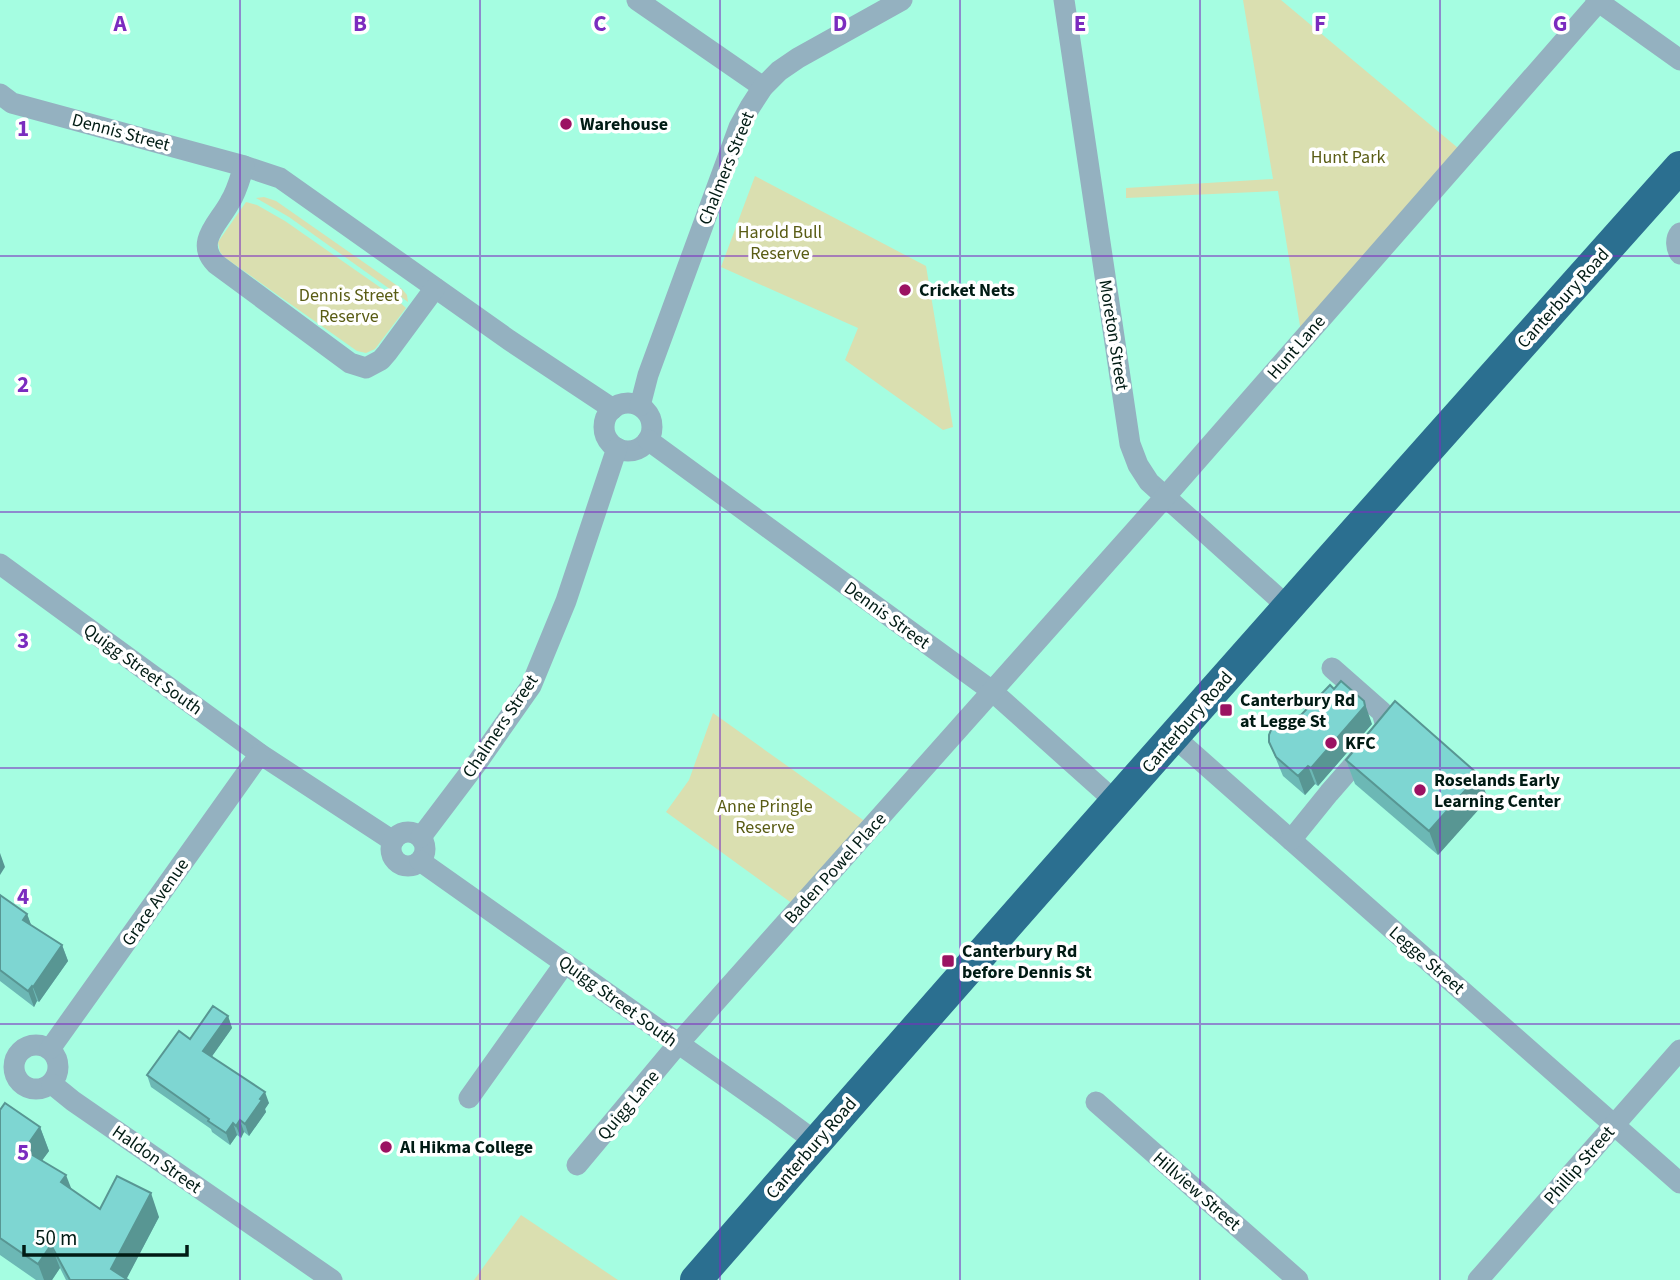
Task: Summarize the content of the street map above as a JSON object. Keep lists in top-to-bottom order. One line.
{"streets":{"highway":["Canterbury Road"],"street":["Dennis Street","Chalmers Street","Moreton Street","Hunt Lane","Quigg Street South","Baden Powel Place","Grace Avenue","Legge Street","Quigg Lane","Haldon Street","Phillip Street","Hillview Street"]},"crossings":[["Dennis Street","Chalmers Street"],["Dennis Street","Canterbury Road"],["Dennis Street","Hunt Lane"],["Dennis Street","Baden Powel Place"],["Chalmers Street","Quigg Street South"],["Canterbury Road","Moreton Street"],["Canterbury Road","Quigg Street South"],["Canterbury Road","Legge Street"],["Moreton Street","Hunt Lane"],["Hunt Lane","Baden Powel Place"],["Quigg Street South","Baden Powel Place"],["Quigg Street South","Grace Avenue"],["Quigg Street South","Quigg Lane"],["Baden Powel Place","Quigg Lane"],["Grace Avenue","Haldon Street"],["Legge Street","Phillip Street"]],"parks":["Hunt Park","Harold Bull Reserve","Dennis Street Reserve","Anne Pringle Reserve"],"places":{"other":["Warehouse","Cricket Nets","KFC","Roselands Early Learning Center","Al Hikma College"],"transit":["Canterbury Rd at Legge St","Canterbury Rd before Dennis St"]},"scale_bar":"50 m","grid":{"columns":["A","B","C","D","E","F","G"],"rows":["1","2","3","4","5"]}}
